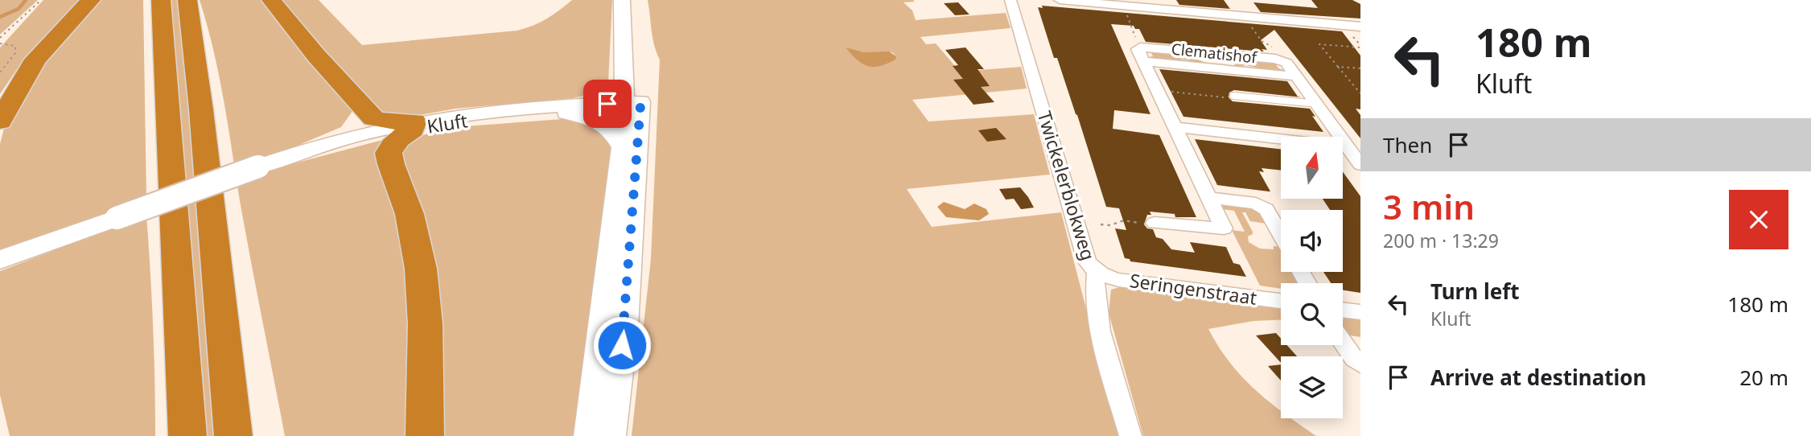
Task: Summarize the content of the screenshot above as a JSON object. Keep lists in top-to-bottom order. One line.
{"streets":{"main road":["Kluft"],"street":["Clematishof","Twickelerblokweg","Seringenstraat"]},"crossings":[["Twickelerblokweg","Seringenstraat"]],"north":"top","page":{"turn":["180 m","Kluft"],"then":"Then","heading":["3 min","200 m · 13:29"],"list":[{"name":"Turn left","note":"Kluft","value":"180 m"},{"name":"Arrive at destination","value":"20 m"}]}}
